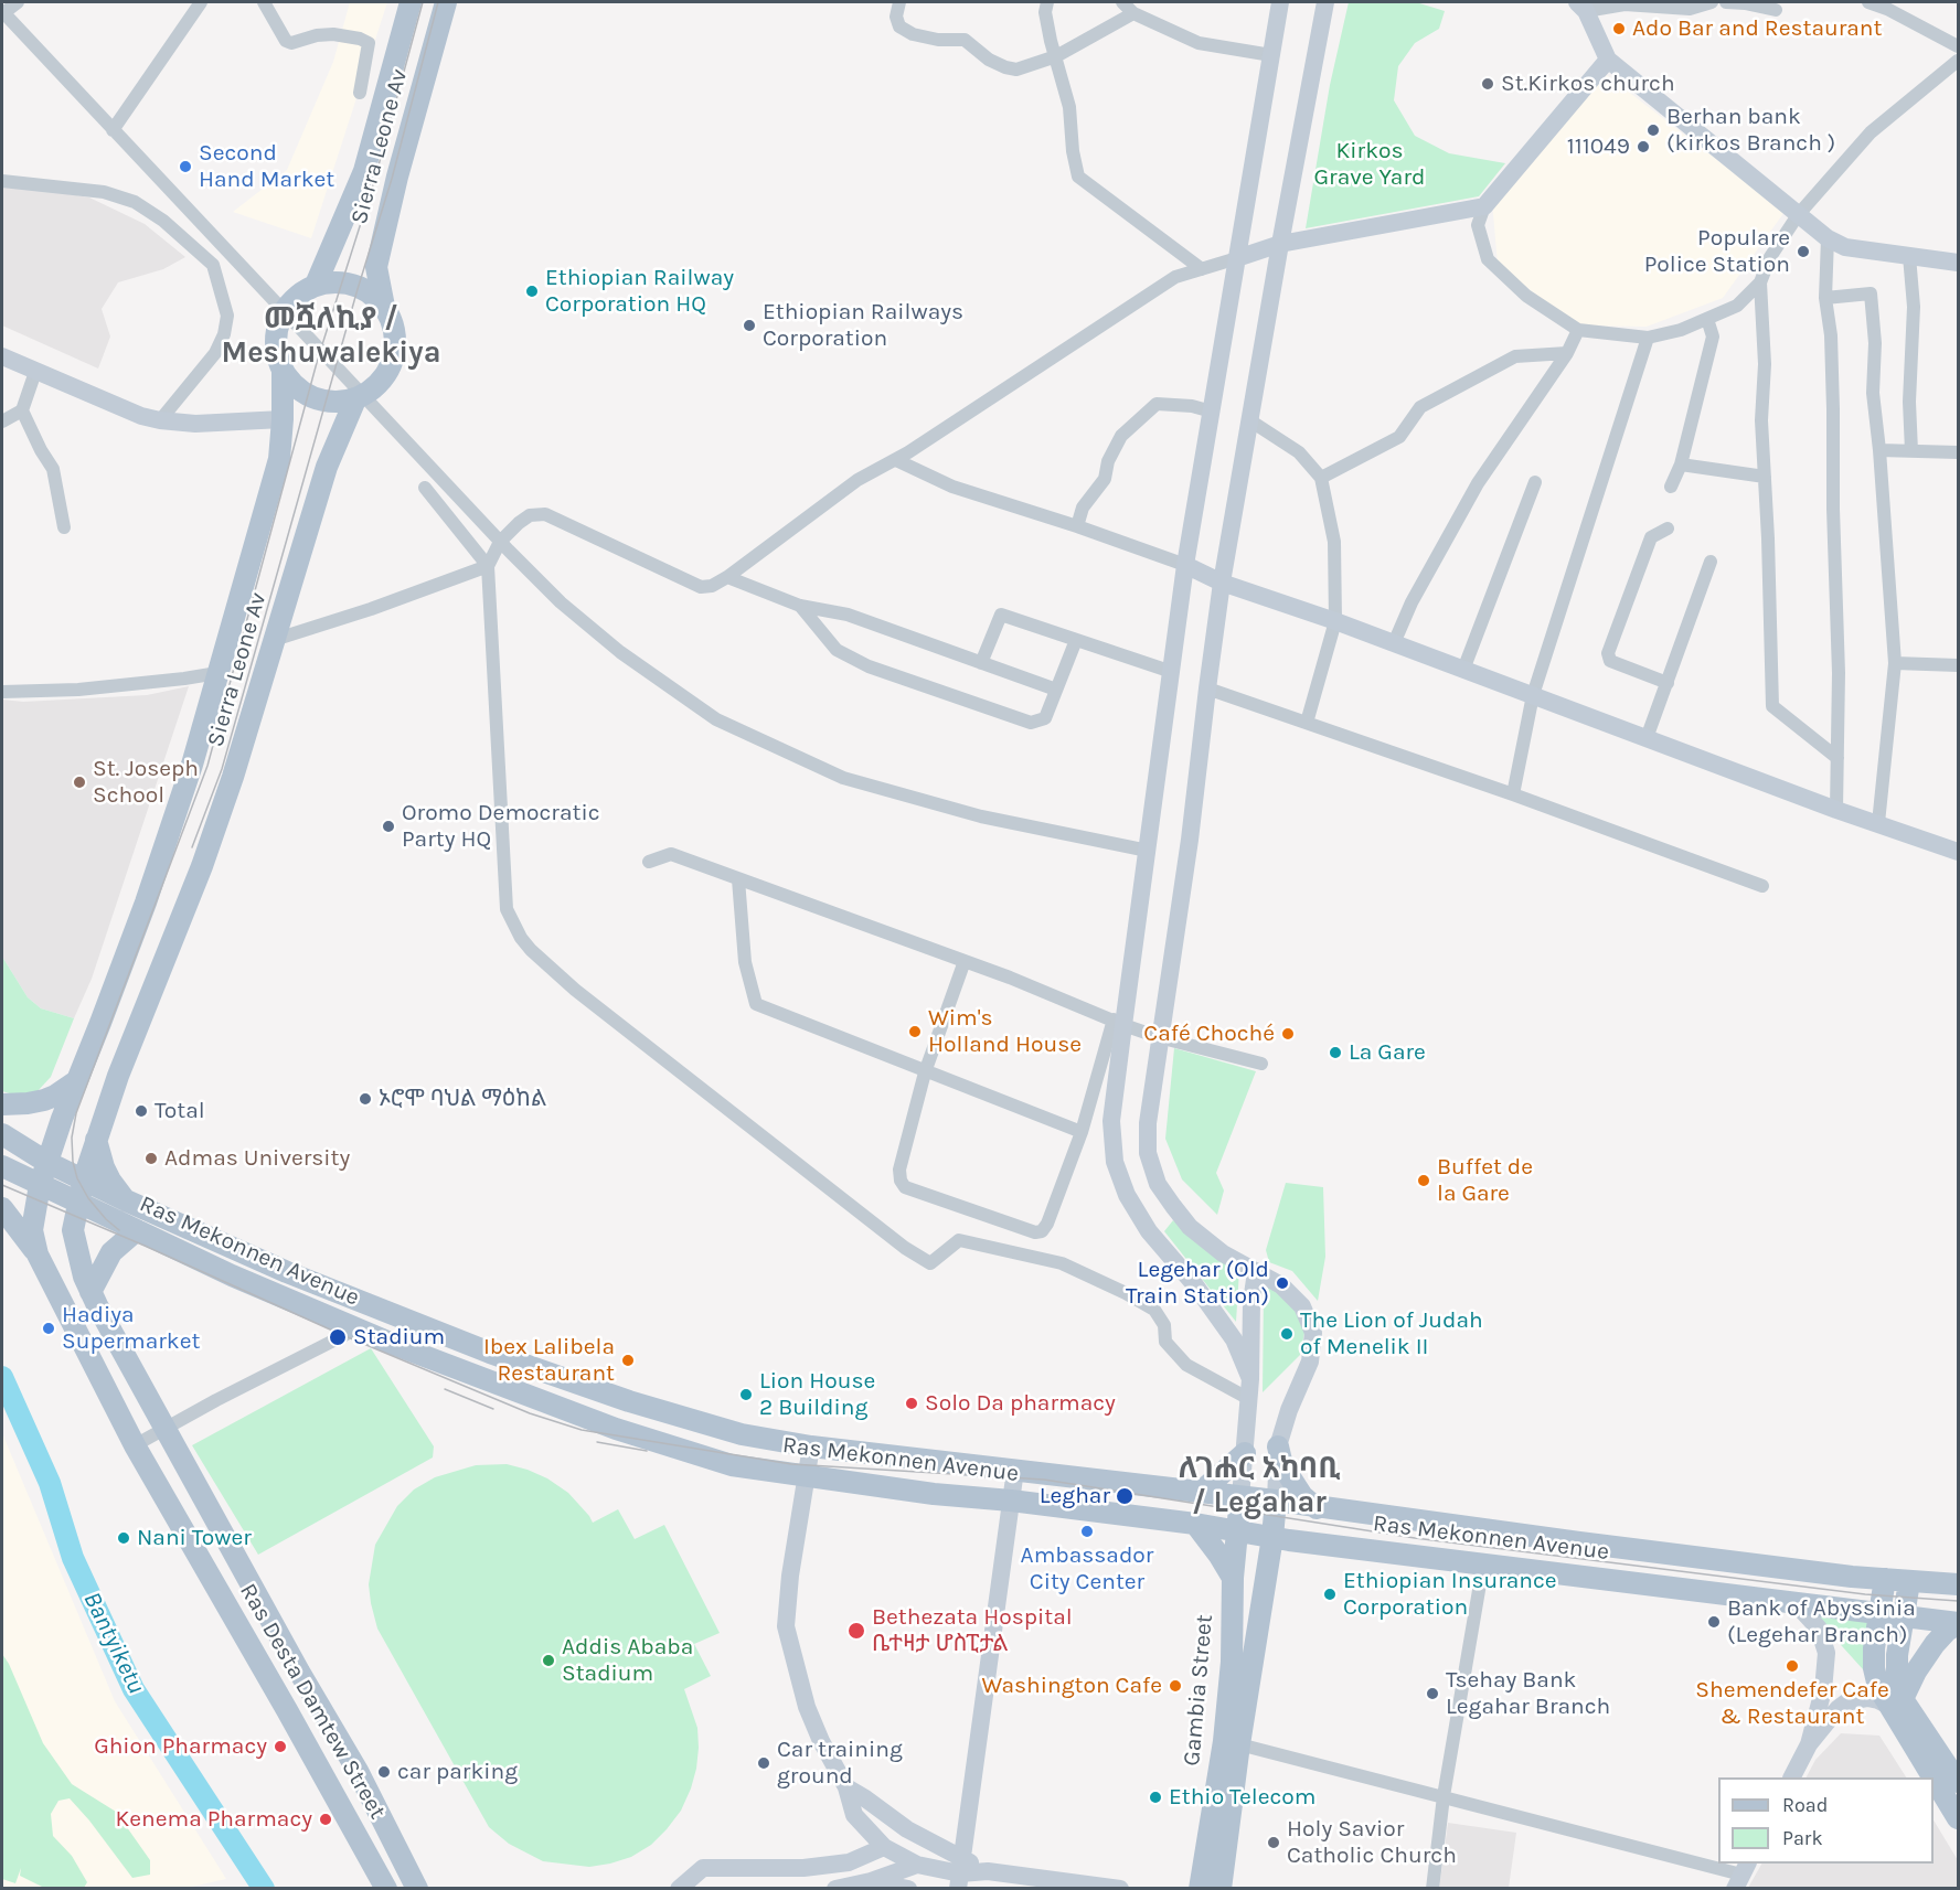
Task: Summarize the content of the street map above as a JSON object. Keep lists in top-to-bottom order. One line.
{"streets":{"main road":["Sierra Leone Av","Ras Mekonnen Avenue","Gambia Street","Ras Desta Damtew Street"]},"crossings":[["Sierra Leone Av","Ras Mekonnen Avenue"],["Sierra Leone Av","Ras Desta Damtew Street"],["Ras Mekonnen Avenue","Gambia Street"],["Ras Mekonnen Avenue","Ras Desta Damtew Street"]],"districts":["መሿለኪያ / Meshuwalekiya","ለገሐር አካባቢ / Legahar"],"water":["Bantyiketu"],"parks":["Kirkos Grave Yard"],"places":["Ado Bar and Restaurant","St.Kirkos church","Berhan bank (kirkos Branch )","111049","Second Hand Market","Populare Police Station","Ethiopian Railway Corporation HQ","Ethiopian Railways Corporation","St. Joseph School","Oromo Democratic Party HQ","Wim's Holland House","Café Choché","La Gare","ኦሮሞ ባህል ማዕከል","Total","Admas University","Buffet de la Gare","Legehar (Old Train Station)","Hadiya Supermarket","The Lion of Judah of Menelik II","Stadium","Ibex Lalibela Restaurant","Lion House 2 Building","Solo Da pharmacy","Leghar","Ambassador City Center","Nani Tower","Ethiopian Insurance Corporation","Bank of Abyssinia (Legehar Branch)","Bethezata Hospital ቤተዛታ ሆስፒታል","Addis Ababa Stadium","Shemendefer Cafe & Restaurant","Washington Cafe","Tsehay Bank Legahar Branch","Ghion Pharmacy","Car training ground","car parking","Ethio Telecom","Kenema Pharmacy","Holy Savior Catholic Church"],"legend":["Road","Park"]}
